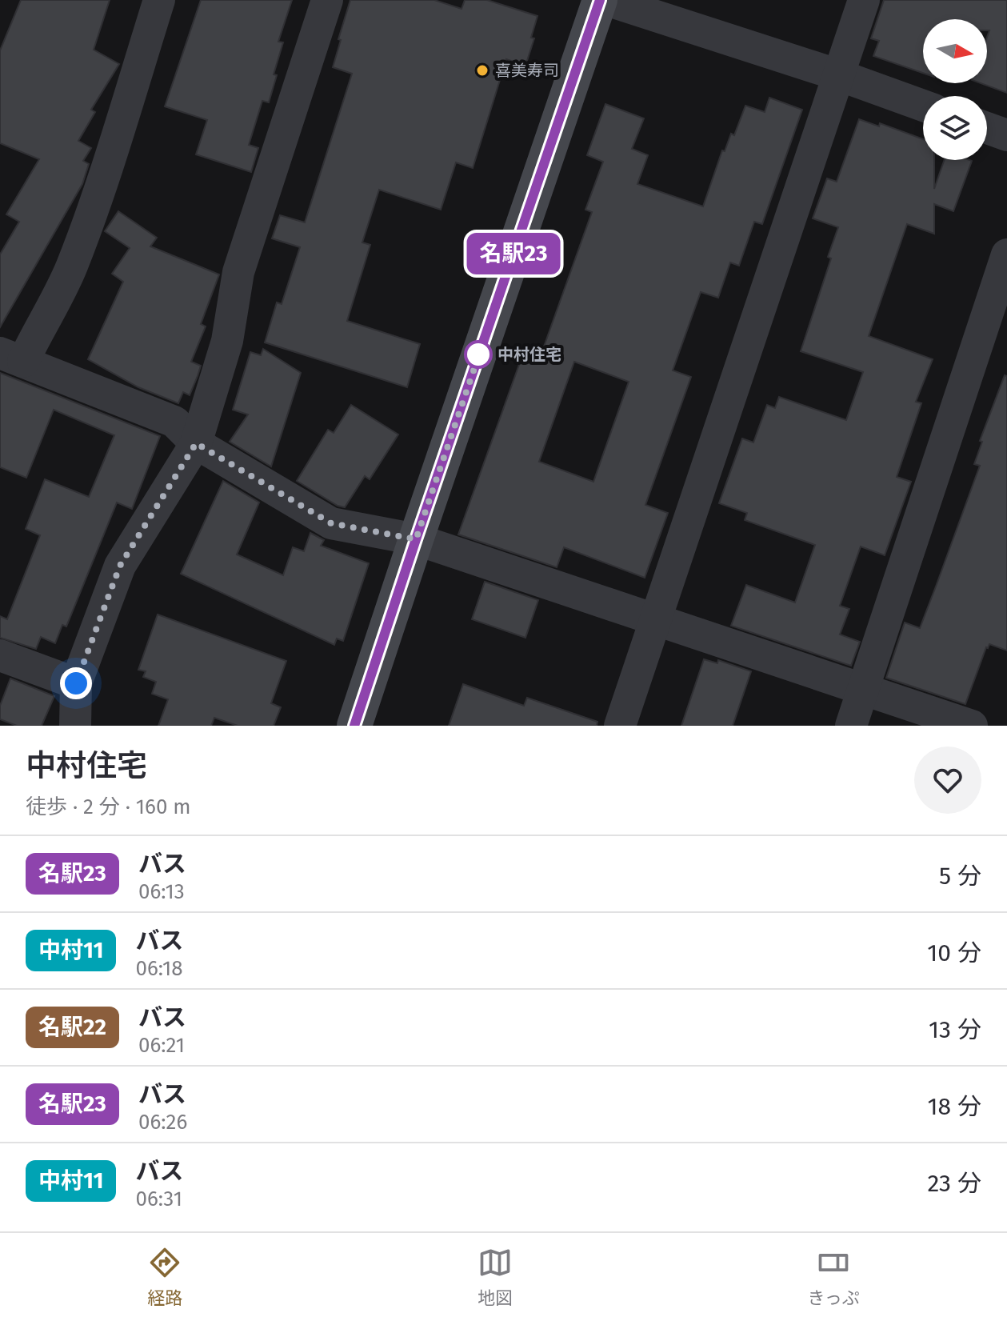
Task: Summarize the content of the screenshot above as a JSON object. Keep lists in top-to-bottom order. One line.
{"places":["喜美寿司","中村住宅"],"lines":["bus line 名駅23"],"north":"right","page":{"on_map":"名駅23","heading":["中村住宅","徒歩 · 2 分 · 160 m"],"list":[{"mark":"名駅23","name":"バス","note":"06:13","value":"5 分"},{"mark":"中村11","name":"バス","note":"06:18","value":"10 分"},{"mark":"名駅22","name":"バス","note":"06:21","value":"13 分"},{"mark":"名駅23","name":"バス","note":"06:26","value":"18 分"},{"mark":"中村11","name":"バス","note":"06:31","value":"23 分"}],"tabs":["経路","地図","きっぷ"]}}
